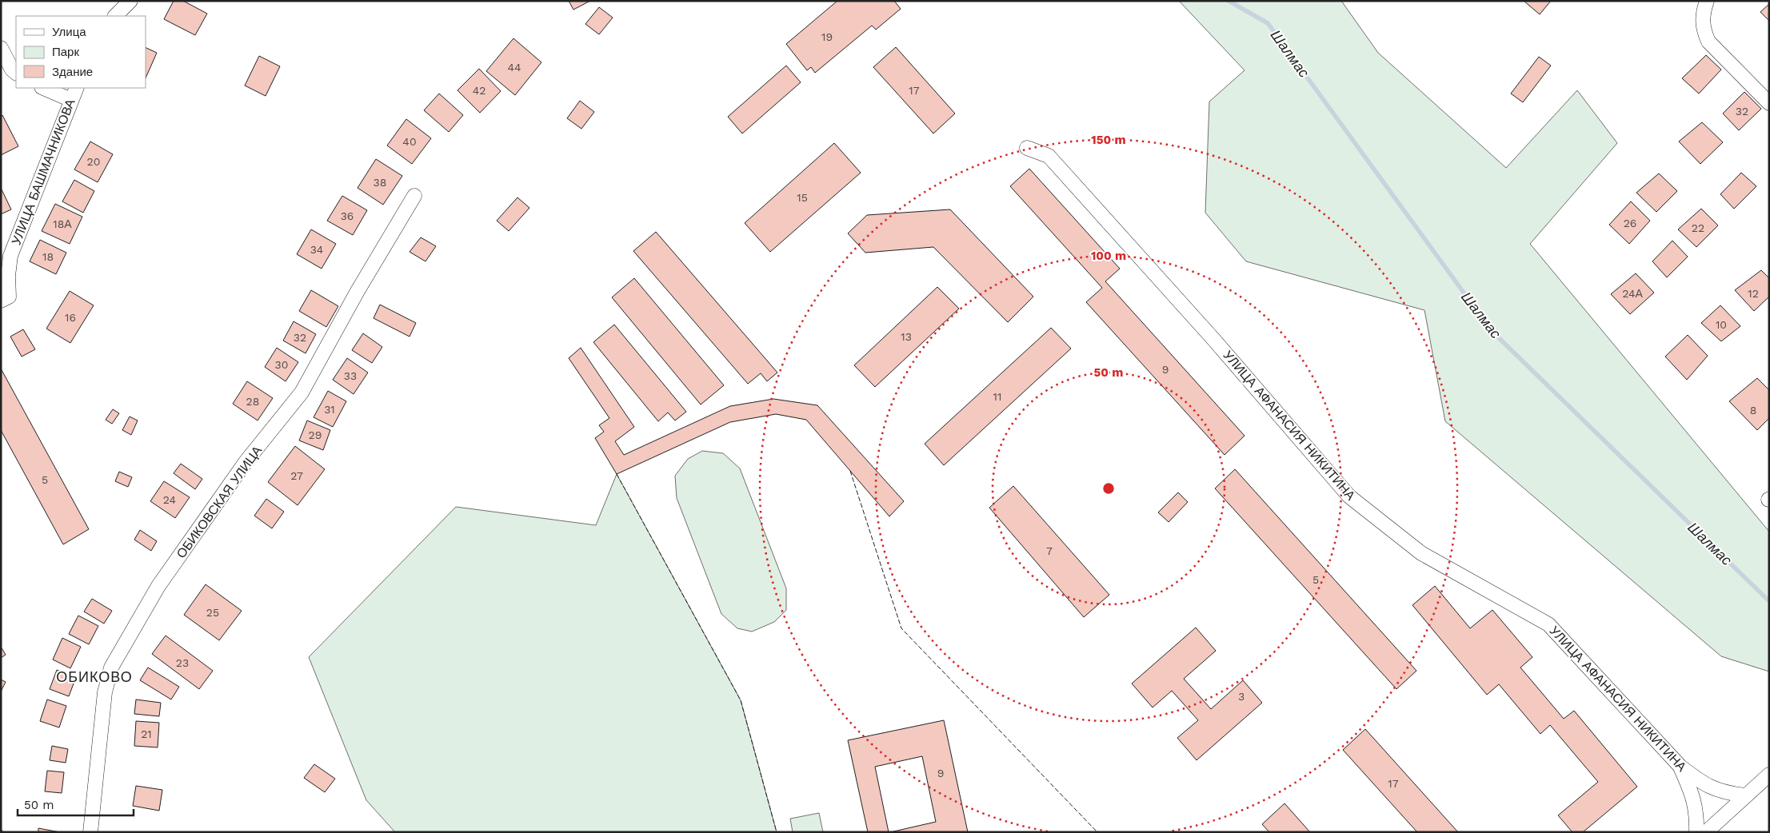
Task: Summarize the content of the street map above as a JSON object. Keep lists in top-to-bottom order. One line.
{"streets":{"street":["УЛИЦА БАШМАЧНИКОВА","УЛИЦА АФАНАСИЯ НИКИТИНА","ОБИКОВСКАЯ УЛИЦА"]},"districts":["ОБИКОВО"],"water":["Шалмас"],"house_numbers":["19","44","42","17","32","40","20","38","15","36","26","18А","22","34","18","24А","12","16","10","13","32","30","9","33","11","28","31","8","29","27","5","24","7","5","25","23","3","21","9","17"],"legend":["Улица","Парк","Здание"],"scale_bar":"50 m","rings":["150 m","100 m","50 m"]}
